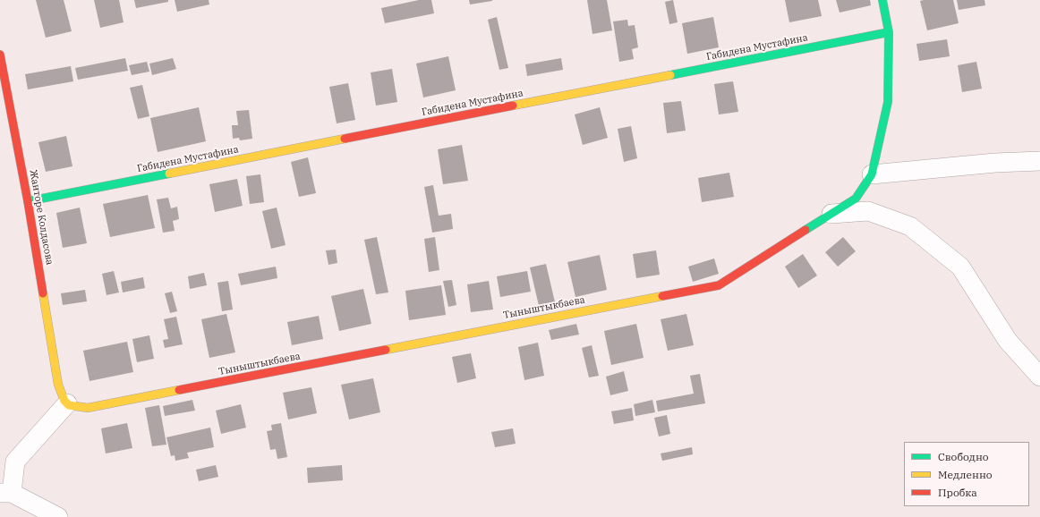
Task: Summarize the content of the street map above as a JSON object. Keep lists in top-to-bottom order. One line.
{"streets":{"street":["Габидена Мустафина","Жанторе Колдасова","Тыныштыкбаева"]},"crossings":[["Габидена Мустафина","Жанторе Колдасова"],["Габидена Мустафина","Тыныштыкбаева"],["Жанторе Колдасова","Тыныштыкбаева"]],"legend":["Свободно","Медленно","Пробка"]}
